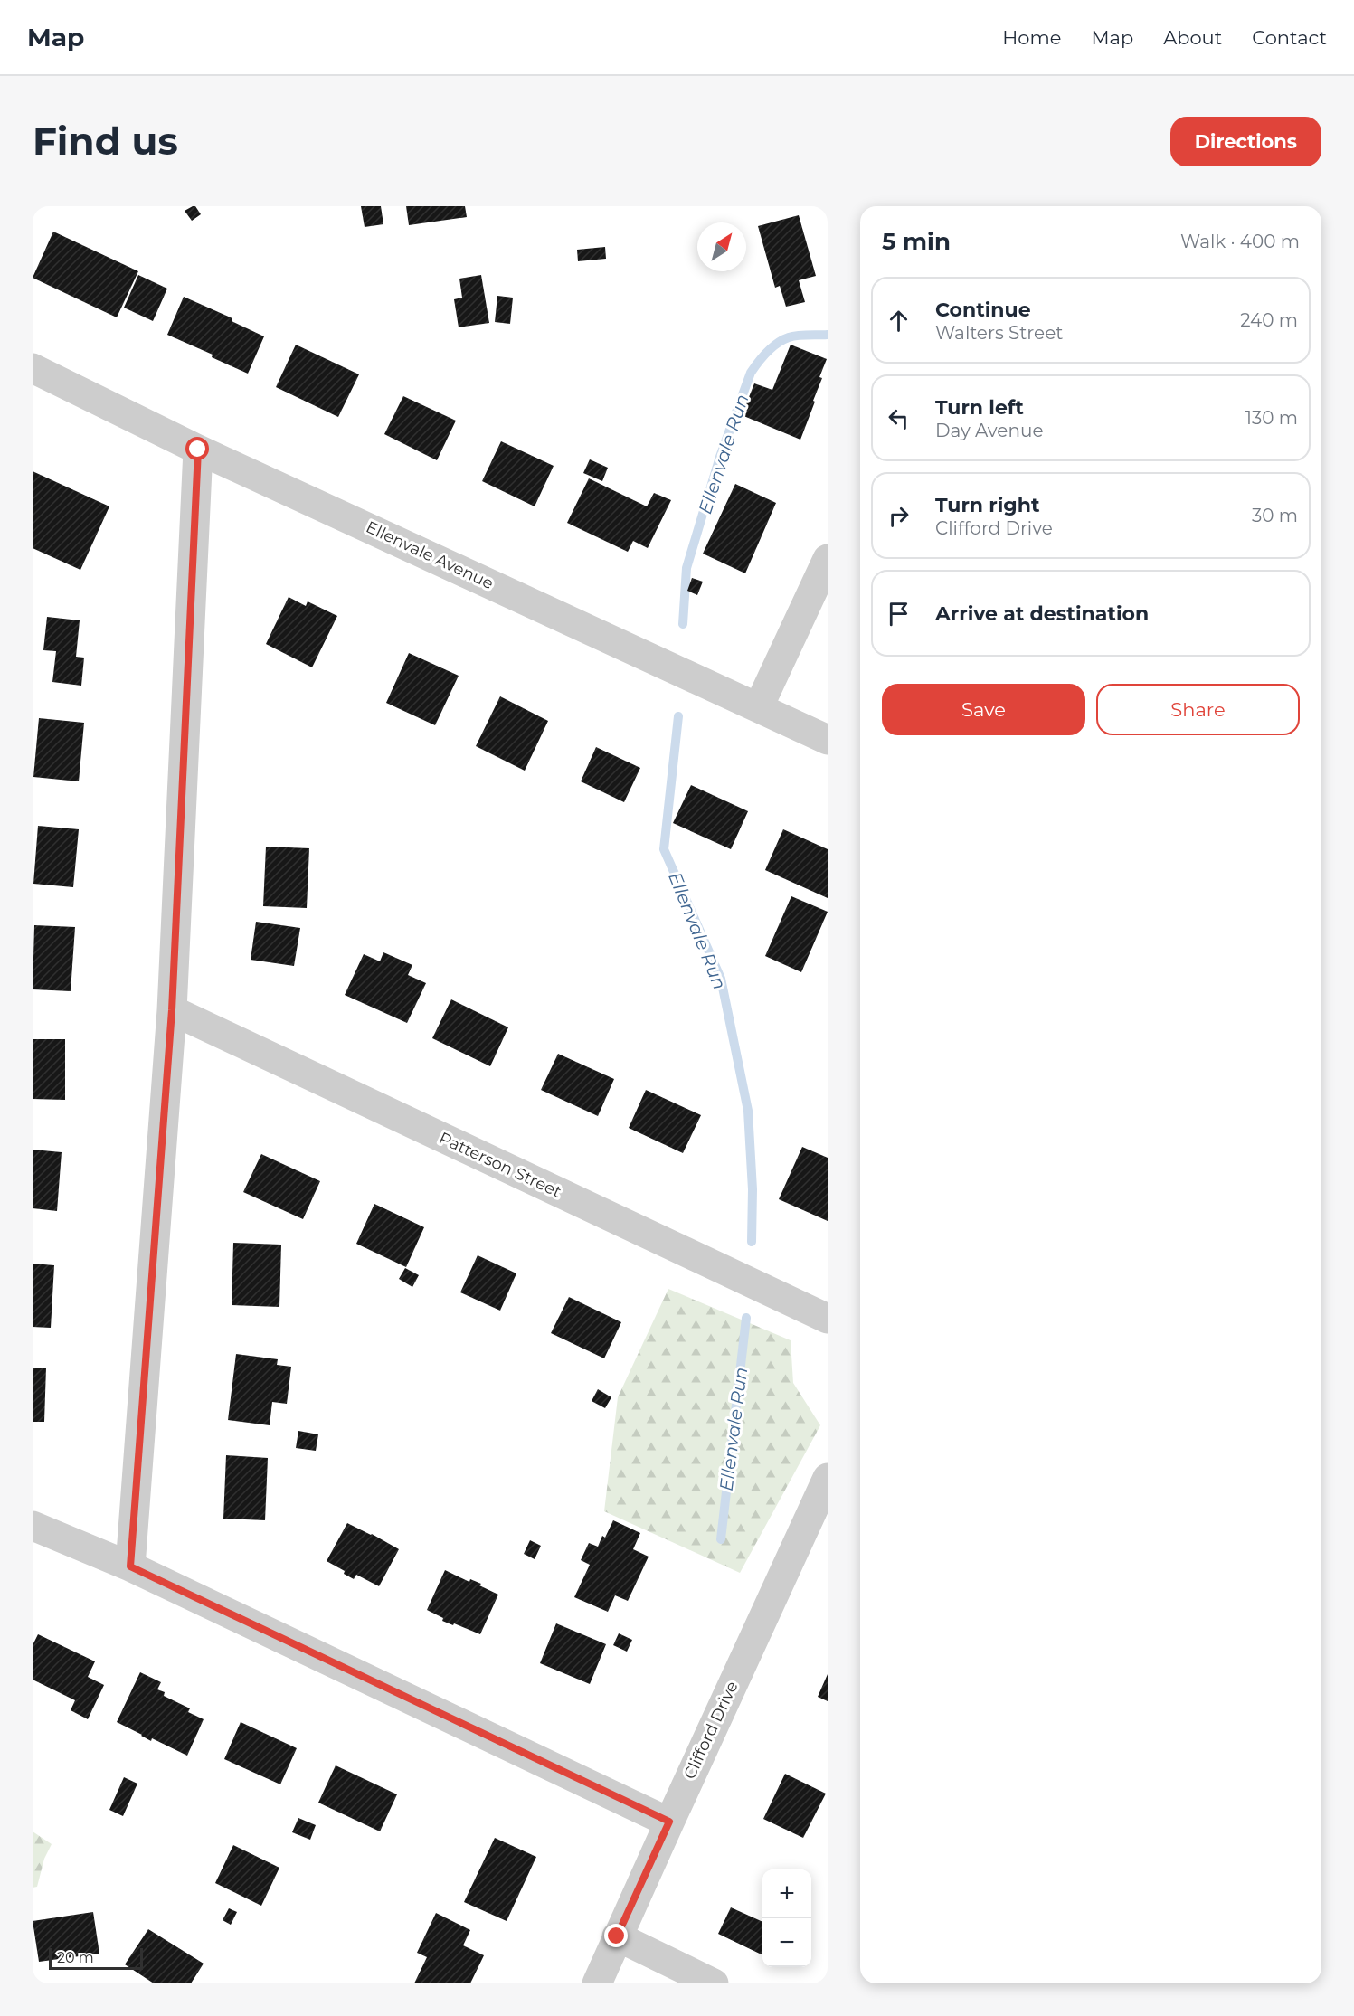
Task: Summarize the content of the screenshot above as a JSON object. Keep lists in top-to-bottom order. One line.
{"streets":{"street":["Ellenvale Avenue","Patterson Street","Clifford Drive"]},"water":["Ellenvale Run"],"scale_bar":"20 m","north":"top right","page":{"header":"Map","nav":["Home","Map","About","Contact"],"buttons":["Directions",["Save","Share"]],"title":"Find us","heading":["5 min","Walk · 400 m"],"list":[["Continue","Walters Street","240 m"],["Turn left","Day Avenue","130 m"],["Turn right","Clifford Drive","30 m"],"Arrive at destination"],"map_buttons":["+","−"],"scale":"20 m"}}
